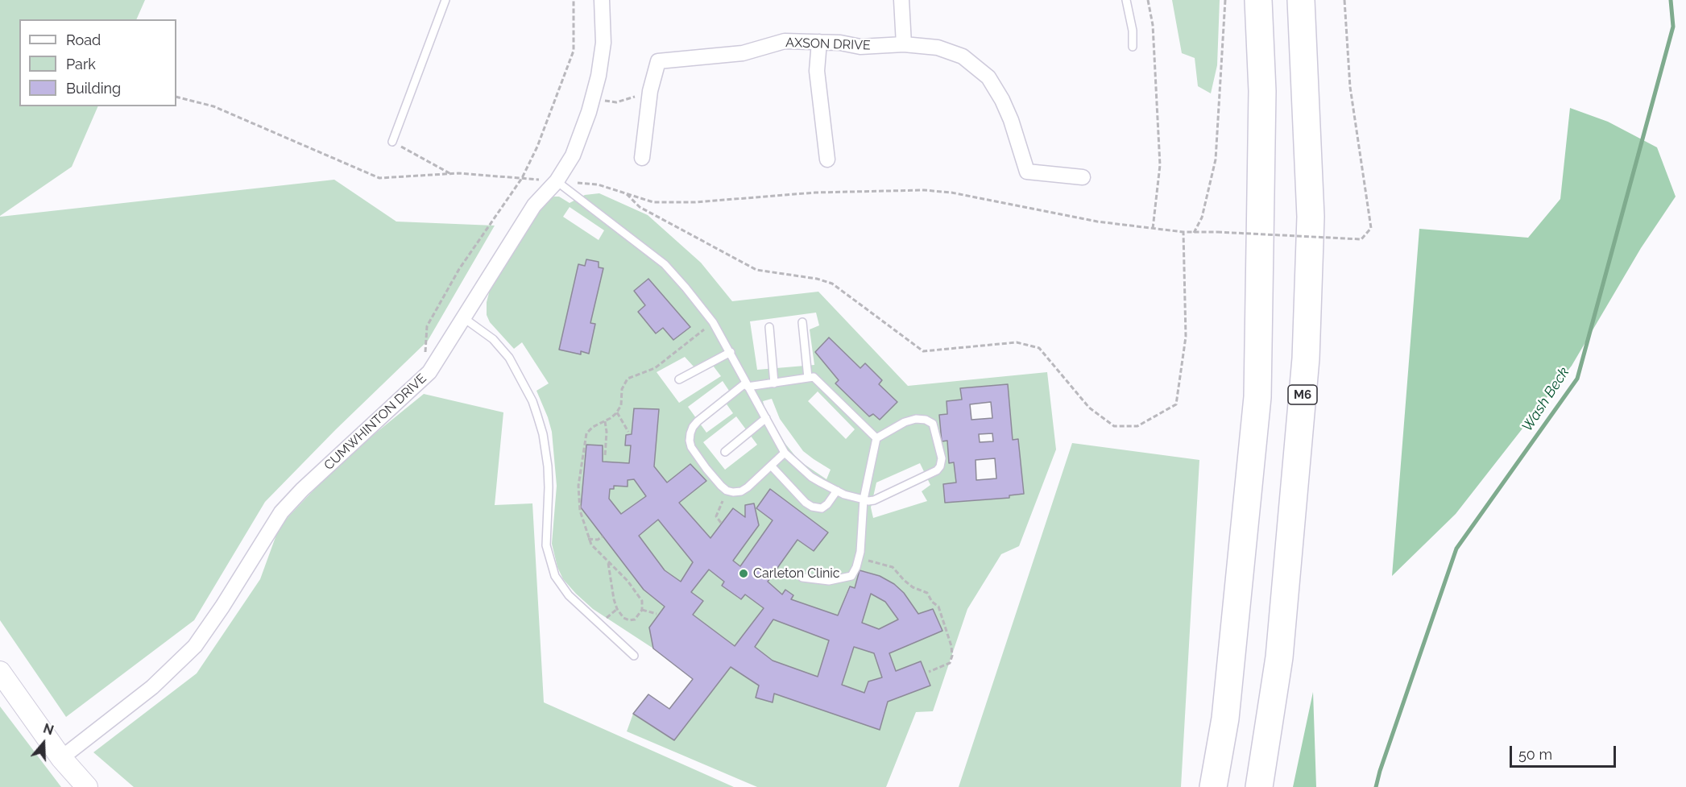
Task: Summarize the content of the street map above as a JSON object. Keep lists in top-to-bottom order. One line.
{"streets":{"highway":["M6"],"street":["AXSON DRIVE","CUMWHINTON DRIVE"]},"water":["Wash Beck"],"places":["Carleton Clinic"],"legend":["Road","Park","Building"],"scale_bar":"50 m","north":"top"}
